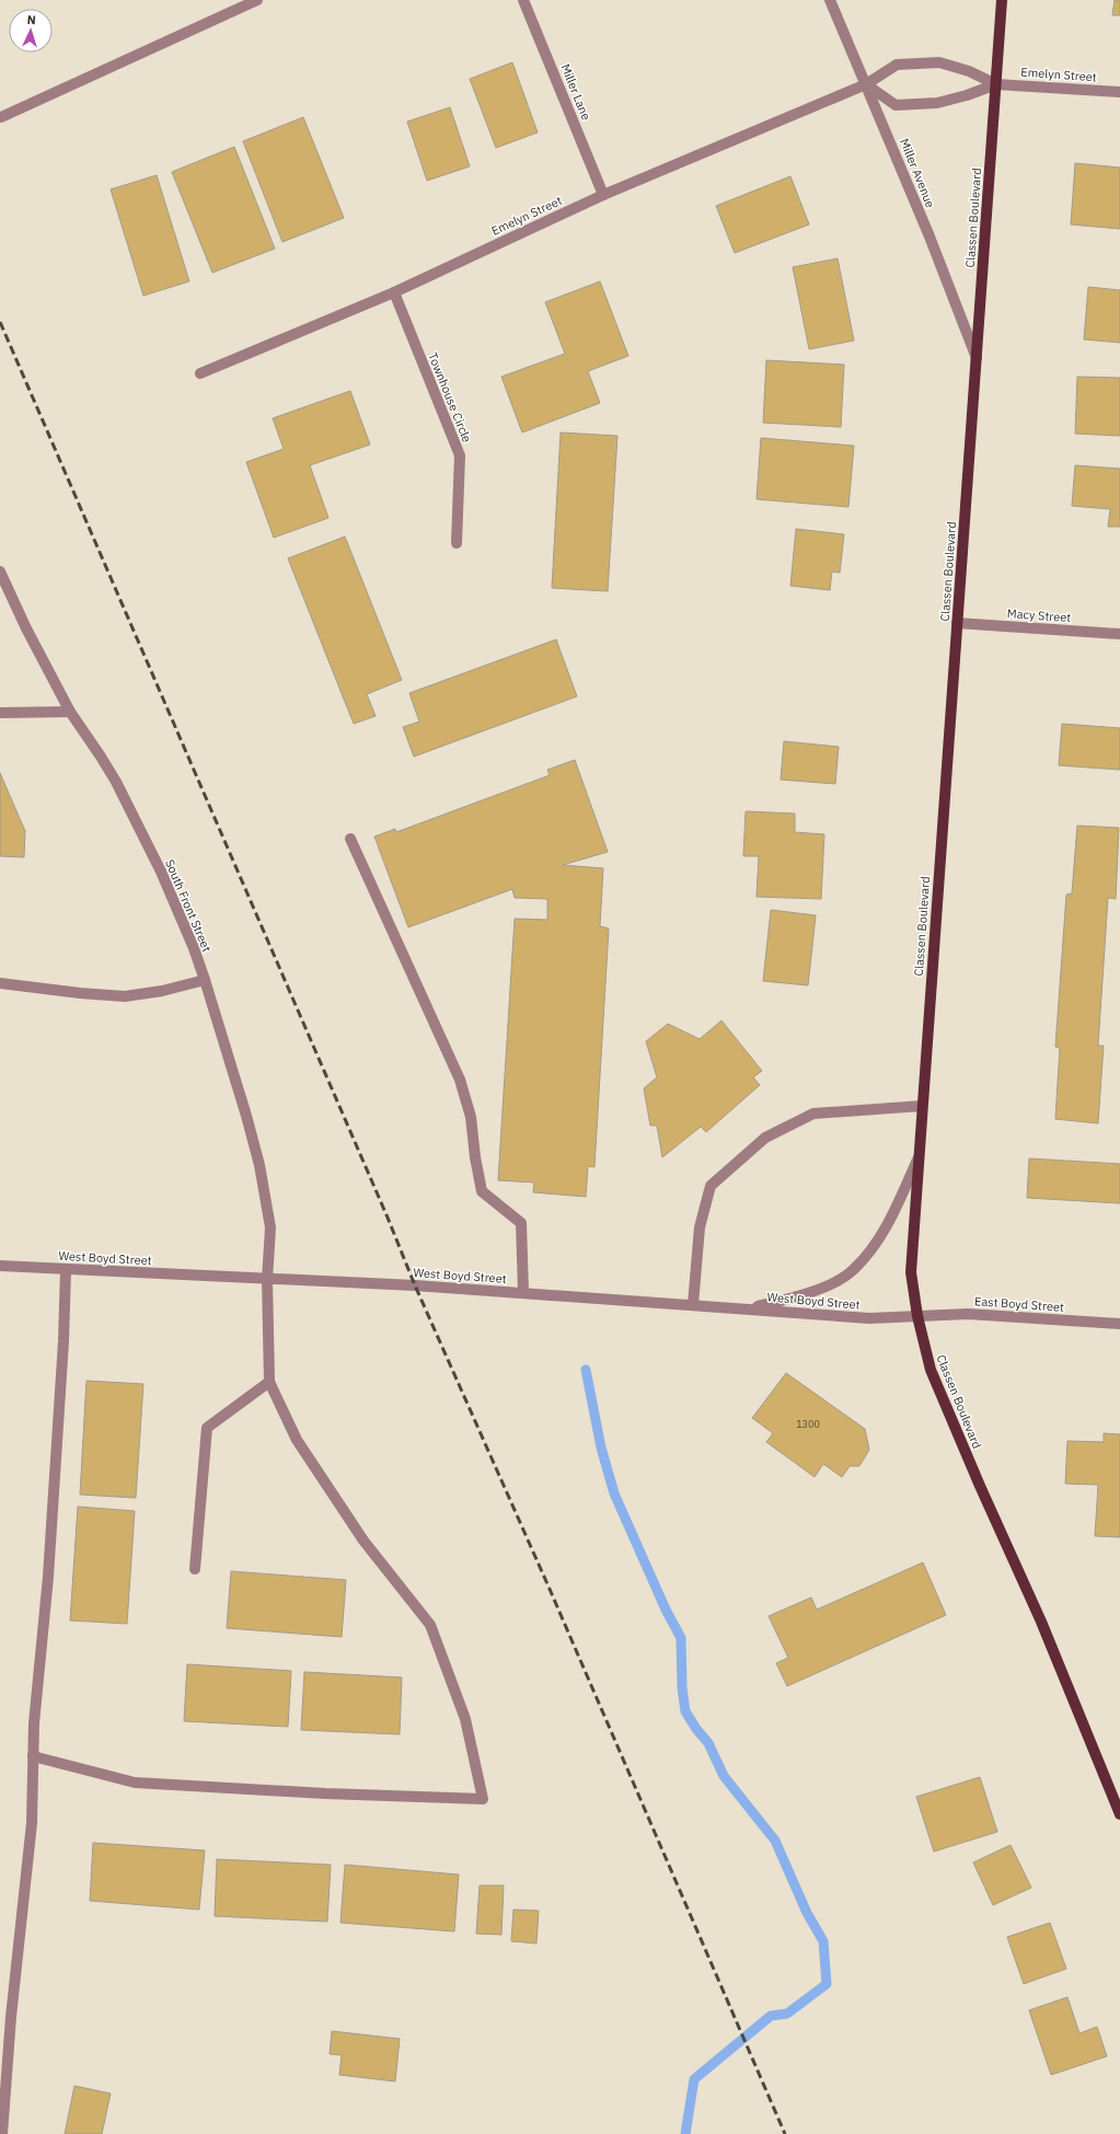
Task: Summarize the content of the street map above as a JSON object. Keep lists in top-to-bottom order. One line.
{"streets":{"main road":["Classen Boulevard"],"street":["Emelyn Street","Miller Lane","Miller Avenue","Townhouse Circle","Macy Street","South Front Street","West Boyd Street","East Boyd Street"]},"crossings":[["Emelyn Street","Miller Lane"],["Emelyn Street","Miller Avenue"],["Emelyn Street","Classen Boulevard"],["Emelyn Street","Townhouse Circle"],["Miller Avenue","Classen Boulevard"],["Classen Boulevard","Macy Street"],["Classen Boulevard","West Boyd Street"],["Classen Boulevard","East Boyd Street"],["South Front Street","West Boyd Street"],["West Boyd Street","East Boyd Street"]],"house_numbers":["1300"],"north":"top"}
